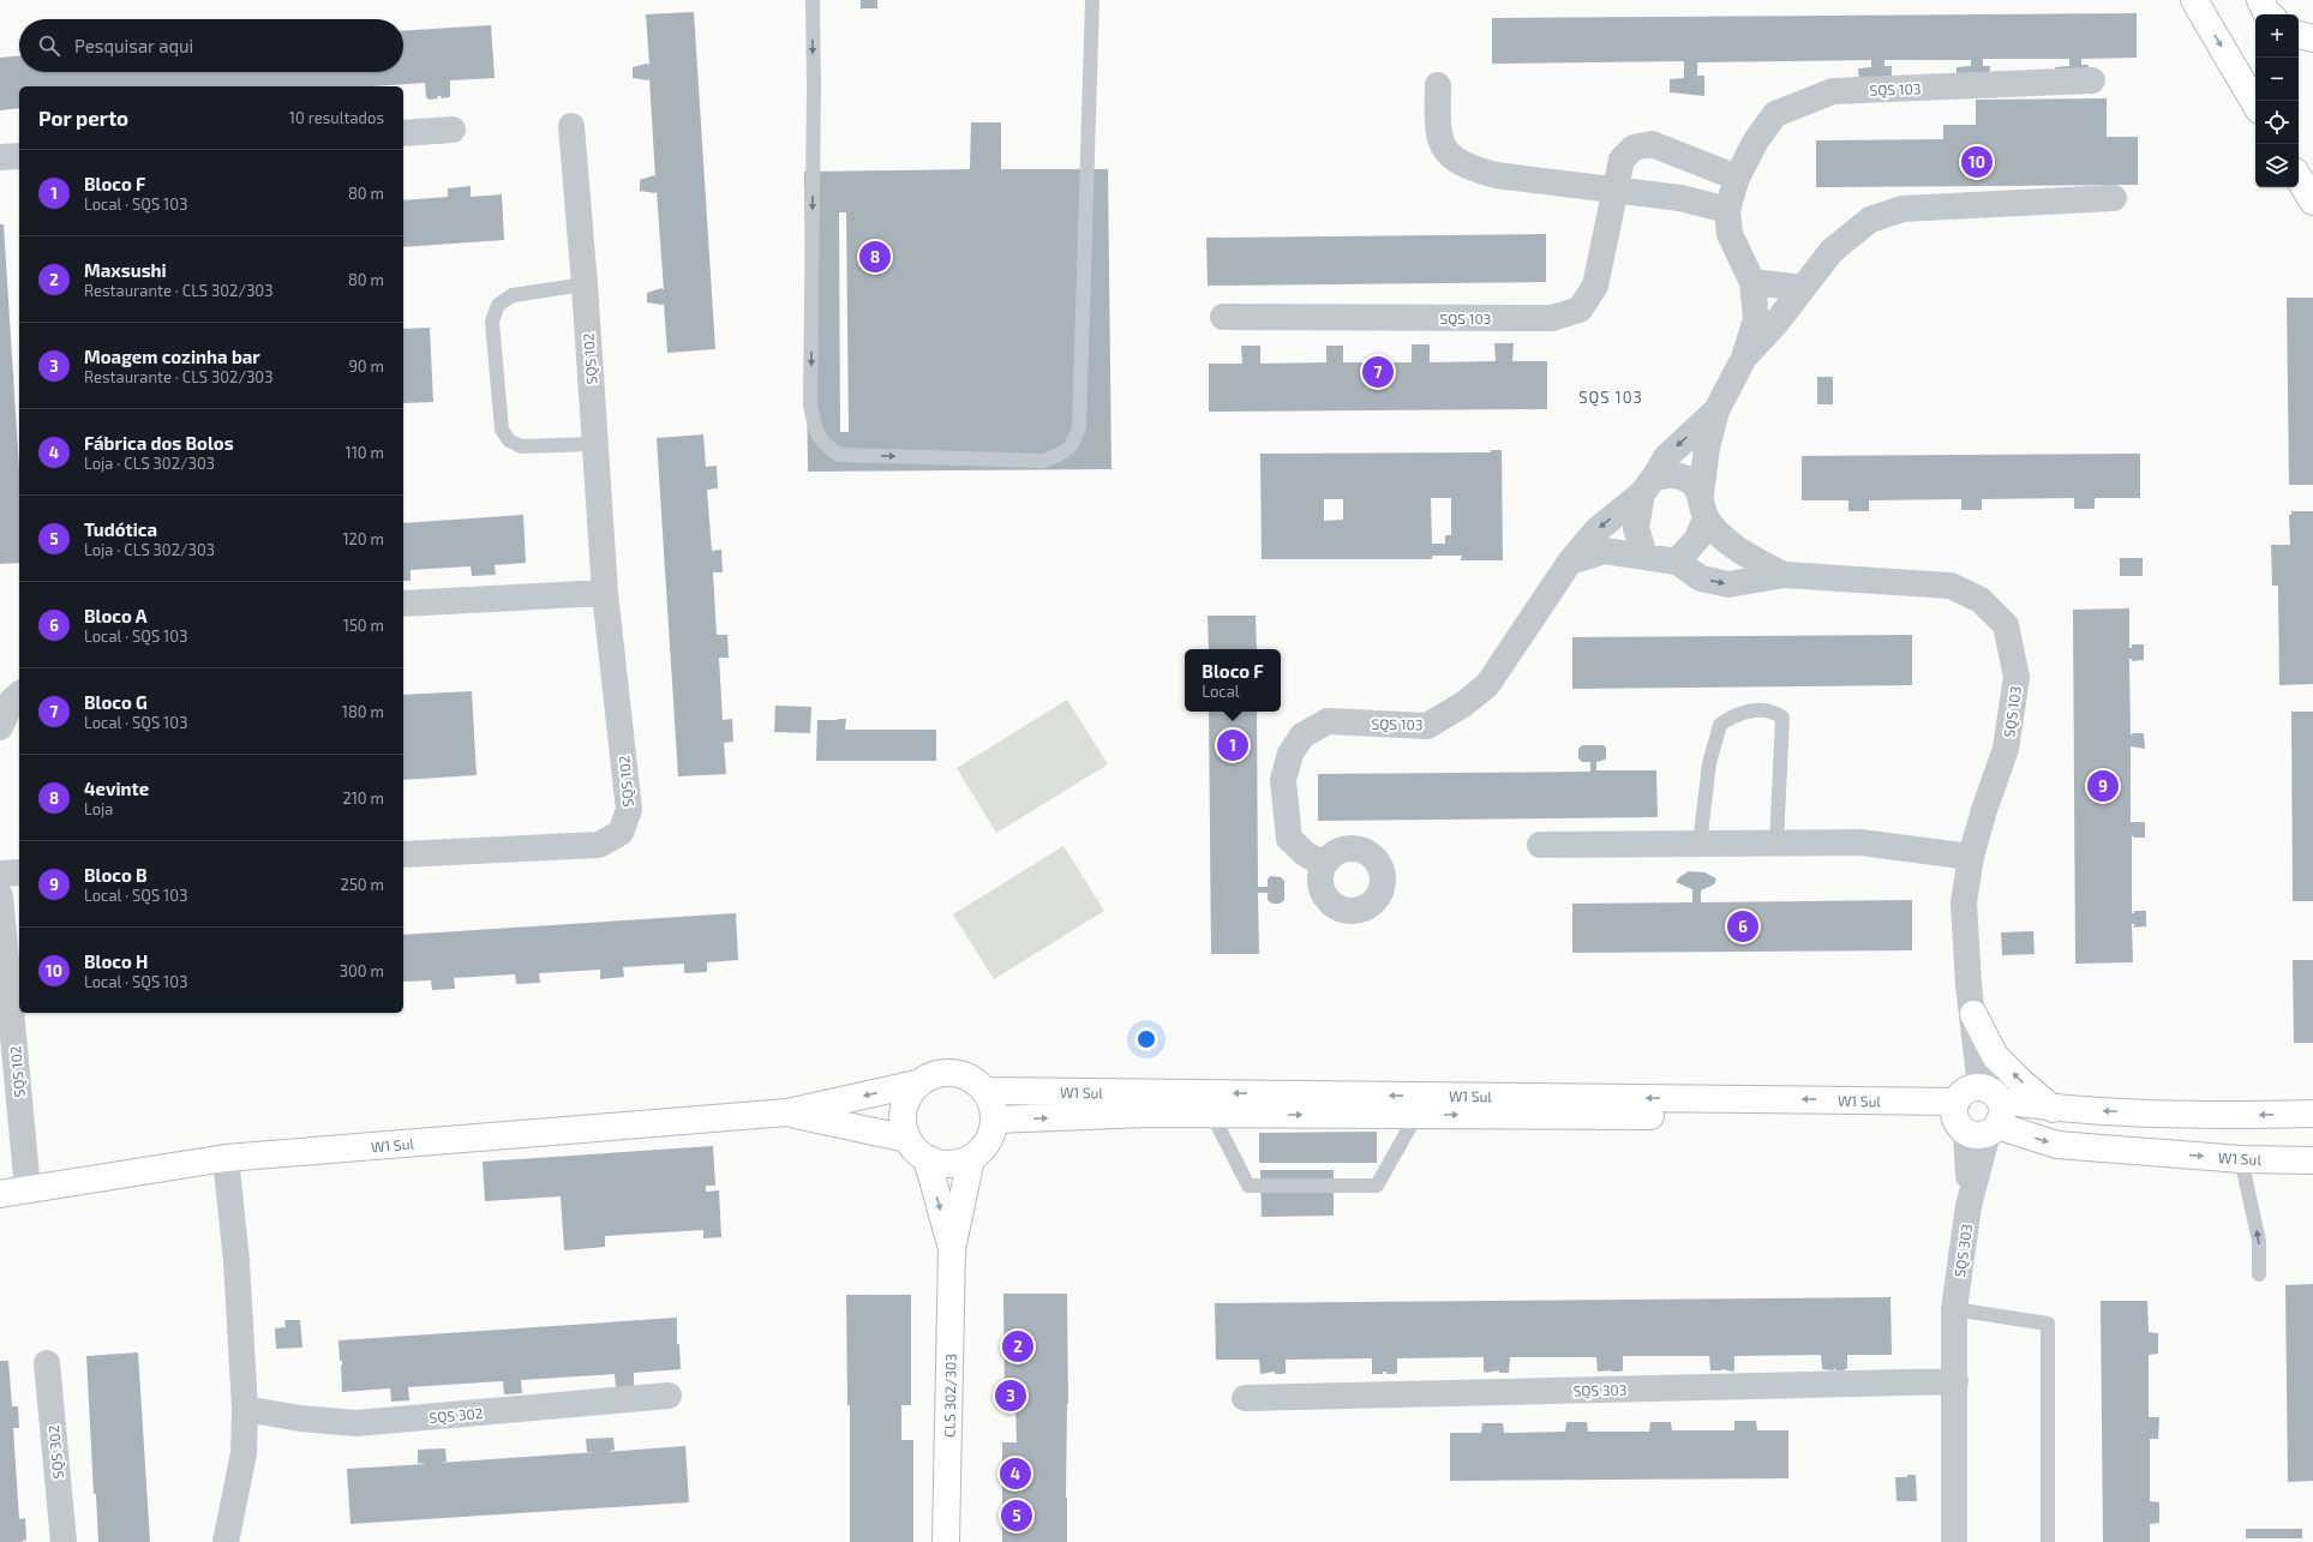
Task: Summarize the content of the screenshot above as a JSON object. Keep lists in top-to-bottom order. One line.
{"streets":{"street":["SQS 103","SQS 102","W1 Sul","SQS 303","CLS 302/303","SQS 302"]},"crossings":[["SQS 103","W1 Sul"],["SQS 103","SQS 303"],["SQS 102","W1 Sul"],["W1 Sul","SQS 303"],["W1 Sul","CLS 302/303"]],"districts":["SQS 103"],"page":{"map_buttons":["+","−"],"search":"Pesquisar aqui","heading":["Por perto","10 resultados"],"pins":["10","8","7","1","9","6","2","3","4","5"],"list":[{"mark":"1","name":"Bloco F","note":"Local · SQS 103","value":"80 m"},{"mark":"2","name":"Maxsushi","note":"Restaurante · CLS 302/303","value":"80 m"},{"mark":"3","name":"Moagem cozinha bar","note":"Restaurante · CLS 302/303","value":"90 m"},{"mark":"4","name":"Fábrica dos Bolos","note":"Loja · CLS 302/303","value":"110 m"},{"mark":"5","name":"Tudótica","note":"Loja · CLS 302/303","value":"120 m"},{"mark":"6","name":"Bloco A","note":"Local · SQS 103","value":"150 m"},{"mark":"7","name":"Bloco G","note":"Local · SQS 103","value":"180 m"},{"mark":"8","name":"4evinte","note":"Loja","value":"210 m"},{"mark":"9","name":"Bloco B","note":"Local · SQS 103","value":"250 m"},{"mark":"10","name":"Bloco H","note":"Local · SQS 103","value":"300 m"}],"popup":["Bloco F","Local"]}}
